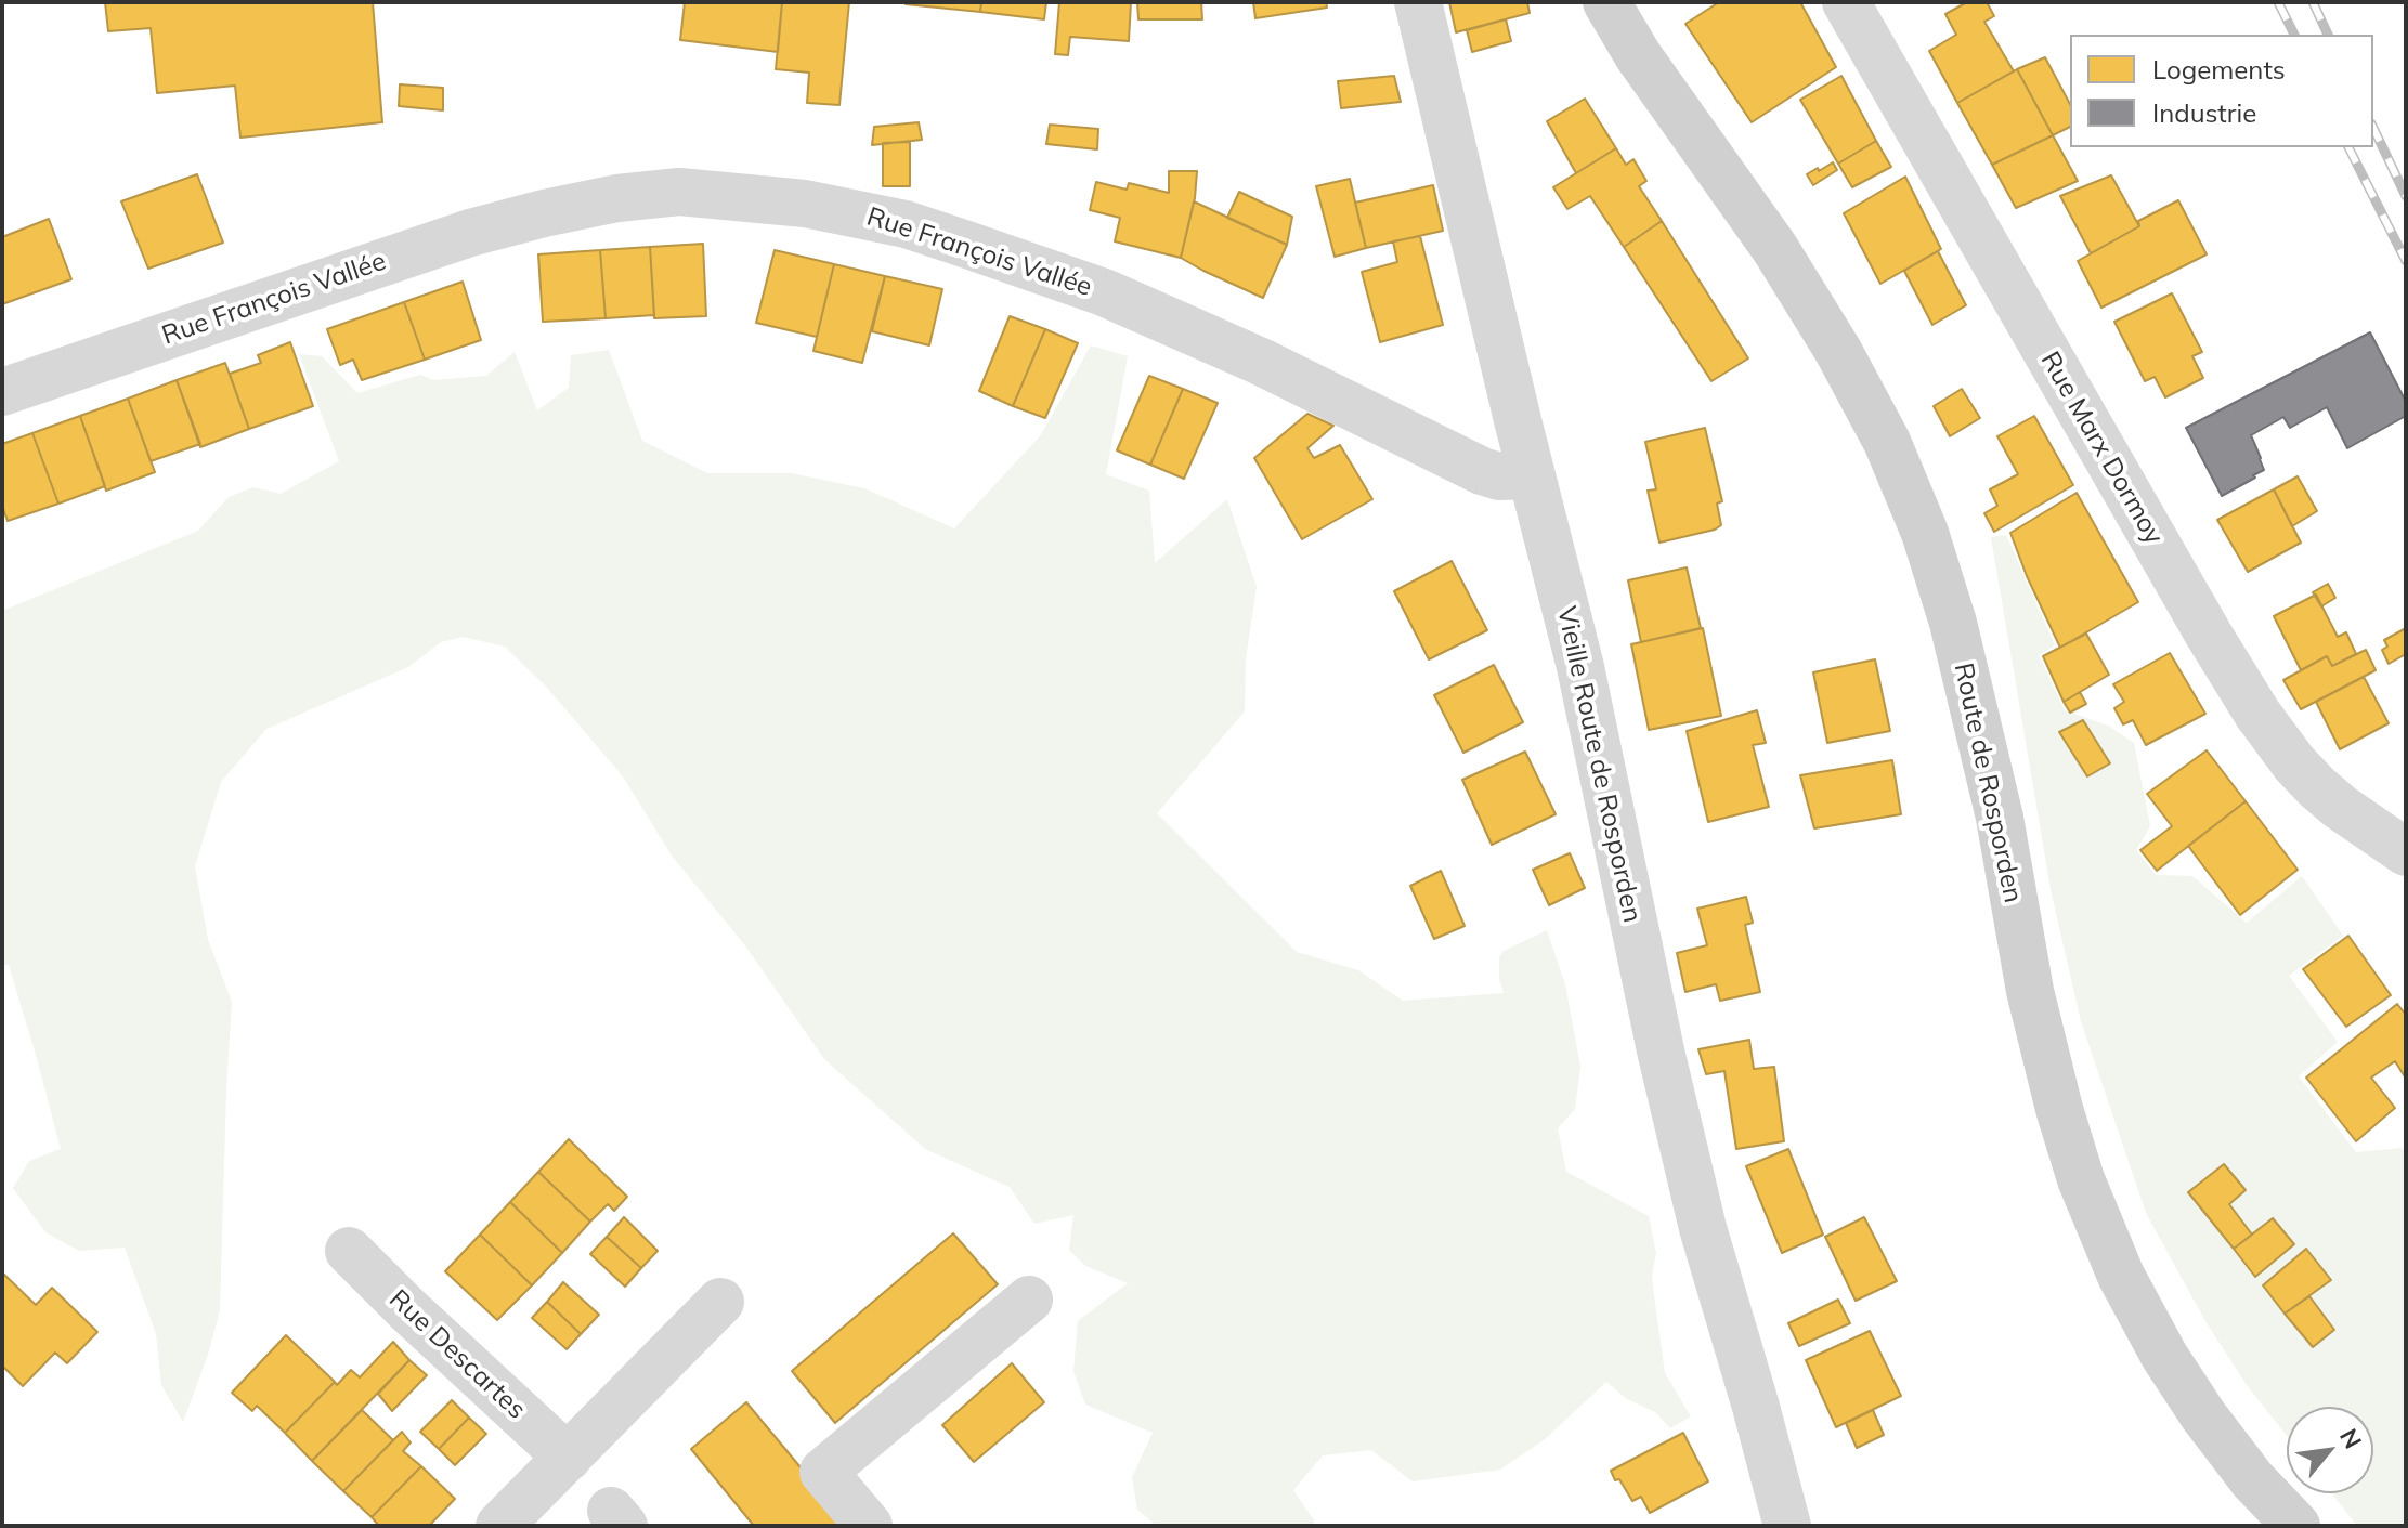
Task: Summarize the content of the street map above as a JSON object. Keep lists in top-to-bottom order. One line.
{"streets":{"main road":["Route de Rosporden"],"street":["Rue François Vallée","Rue Marx Dormoy","Vieille Route de Rosporden","Rue Descartes"]},"crossings":[["Rue François Vallée","Vieille Route de Rosporden"]],"legend":["Logements","Industrie"],"north":"top right"}
